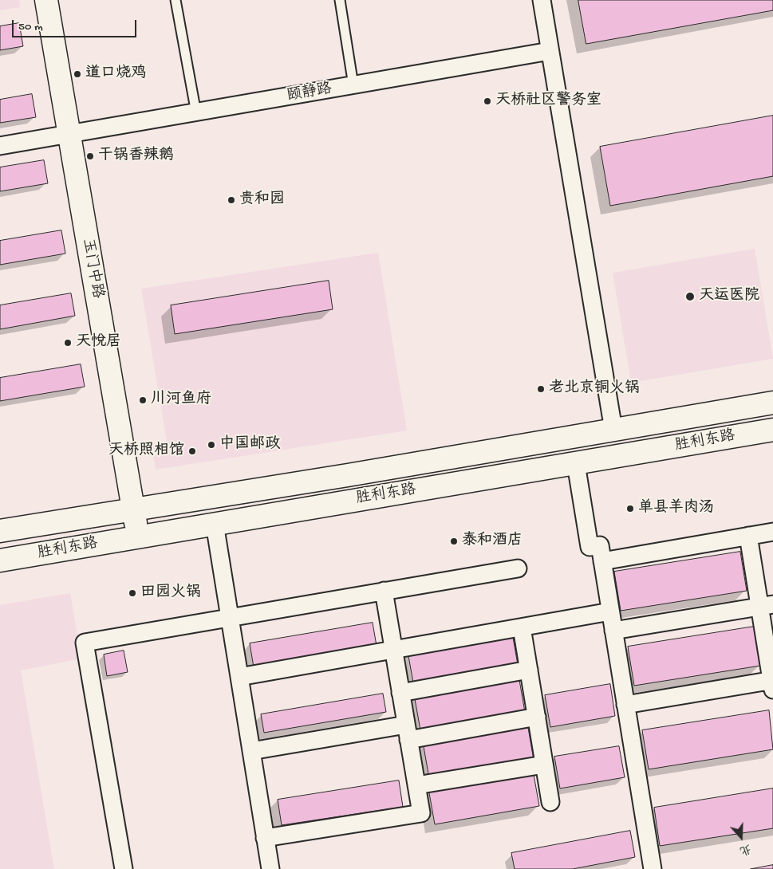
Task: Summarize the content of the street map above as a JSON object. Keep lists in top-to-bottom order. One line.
{"streets":{"main road":["玉门中路","胜利东路"],"street":["颐静路"]},"crossings":[["颐静路","玉门中路"],["玉门中路","胜利东路"]],"places":["道口烧鸡","天桥社区警务室","干锅香辣鹅","贵和园","天运医院","天悦居","老北京铜火锅","川河鱼府","中国邮政","天桥照相馆","单县羊肉汤","泰和酒店","田园火锅"],"scale_bar":"50 m","north":"bottom"}
